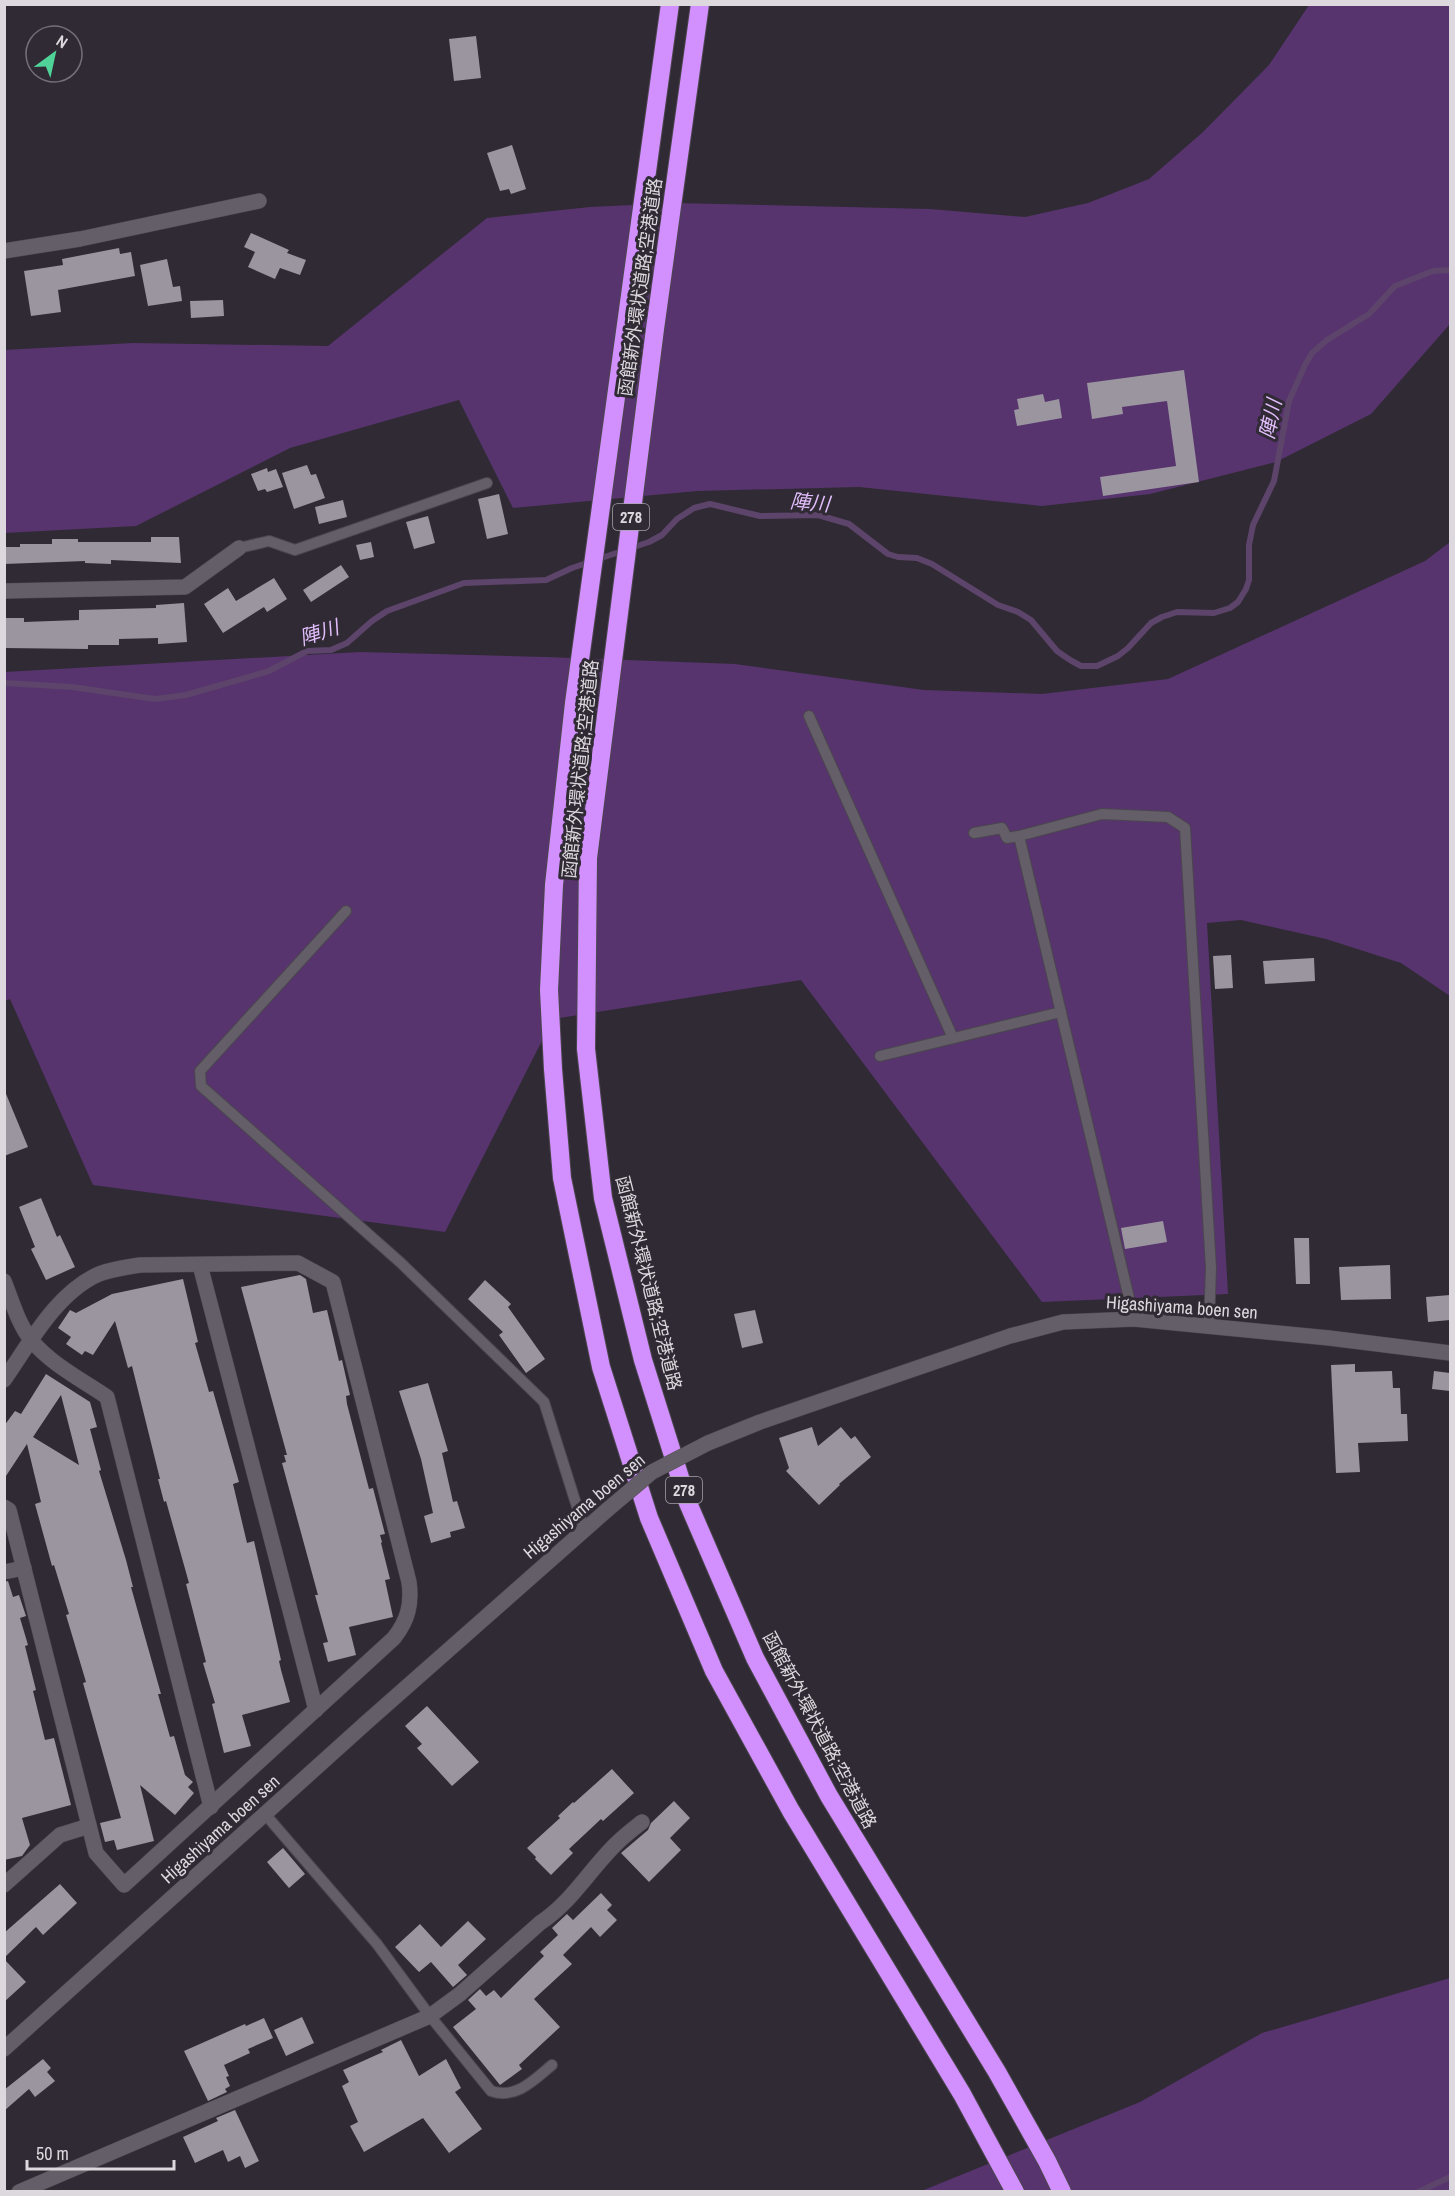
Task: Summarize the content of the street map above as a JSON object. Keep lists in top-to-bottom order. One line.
{"streets":{"highway":["函館新外環状道路;空港道路","278"],"street":["Higashiyama boen sen"]},"water":["陣川"],"scale_bar":"50 m","north":"top right"}
